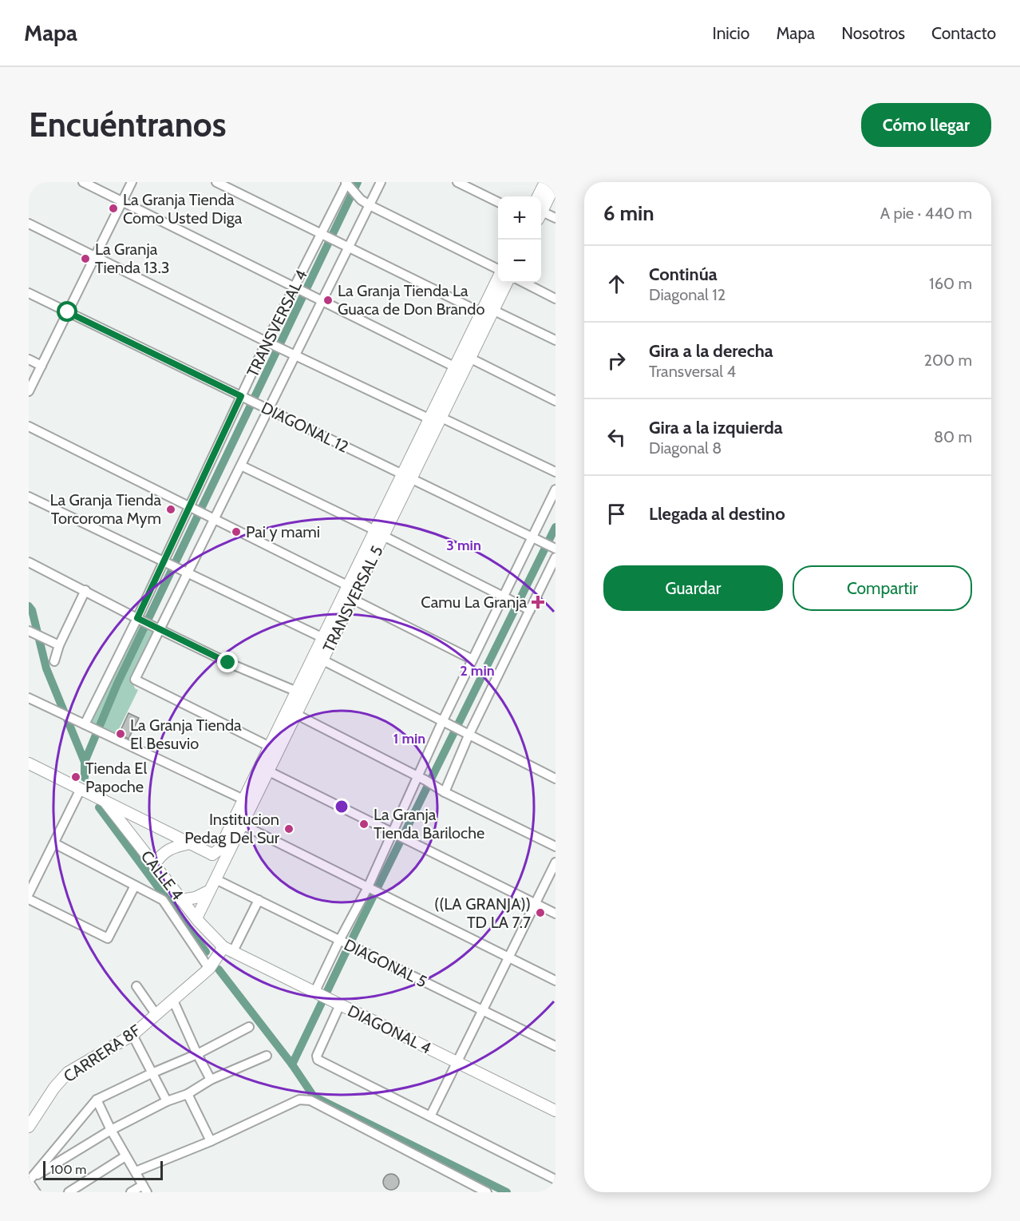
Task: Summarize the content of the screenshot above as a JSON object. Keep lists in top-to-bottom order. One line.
{"streets":{"street":["TRANSVERSAL 4","DIAGONAL 12","TRANSVERSAL 5","CALLE 4","DIAGONAL 5","DIAGONAL 4","CARRERA 8F"]},"crossings":[["TRANSVERSAL 4","DIAGONAL 12"],["DIAGONAL 12","TRANSVERSAL 5"],["TRANSVERSAL 5","CALLE 4"],["TRANSVERSAL 5","DIAGONAL 5"],["CALLE 4","DIAGONAL 5"],["CALLE 4","DIAGONAL 4"],["CALLE 4","CARRERA 8F"],["DIAGONAL 4","CARRERA 8F"]],"places":{"other":["La Granja Tienda Como Usted Diga","La Granja Tienda 13.3","La Granja Tienda La Guaca de Don Brando","La Granja Tienda Torcoroma Mym","Pai y mami","La Granja Tienda El Besuvio","Tienda El Papoche","La Granja Tienda Bariloche","Institucion Pedag Del Sur","((LA GRANJA)) TD LA 7.7"],"health":["Camu La Granja"]},"scale_bar":"100 m","page":{"header":"Mapa","nav":["Inicio","Mapa","Nosotros","Contacto"],"buttons":["Cómo llegar",["Guardar","Compartir"]],"title":"Encuéntranos","heading":["6 min","A pie · 440 m"],"map_buttons":["+","−"],"list":[["Continúa","Diagonal 12","160 m"],["Gira a la derecha","Transversal 4","200 m"],["Gira a la izquierda","Diagonal 8","80 m"],"Llegada al destino"],"scale":"100 m"},"rings":["3 min","2 min","1 min"]}
